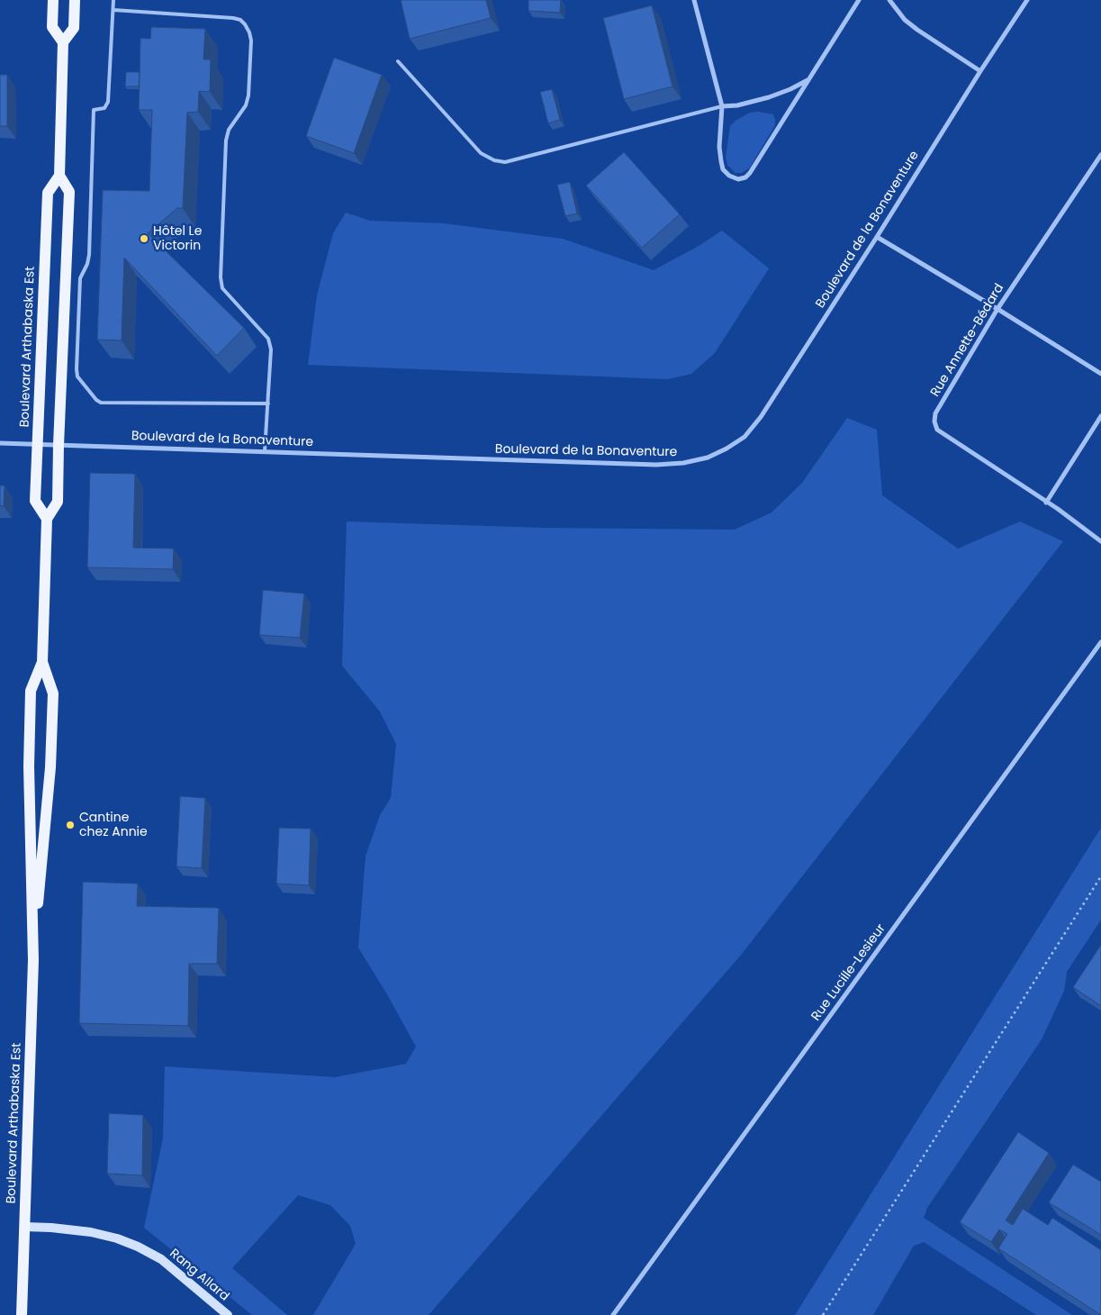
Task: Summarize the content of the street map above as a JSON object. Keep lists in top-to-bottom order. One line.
{"streets":{"main road":["Boulevard Arthabaska Est"],"street":["Boulevard de la Bonaventure","Rue Annette-Bédard","Rue Lucille-Lesieur","Rang Allard"]},"crossings":[["Boulevard de la Bonaventure","Boulevard Arthabaska Est"],["Boulevard Arthabaska Est","Rang Allard"]],"places":["Hôtel Le Victorin","Cantine chez Annie"]}
